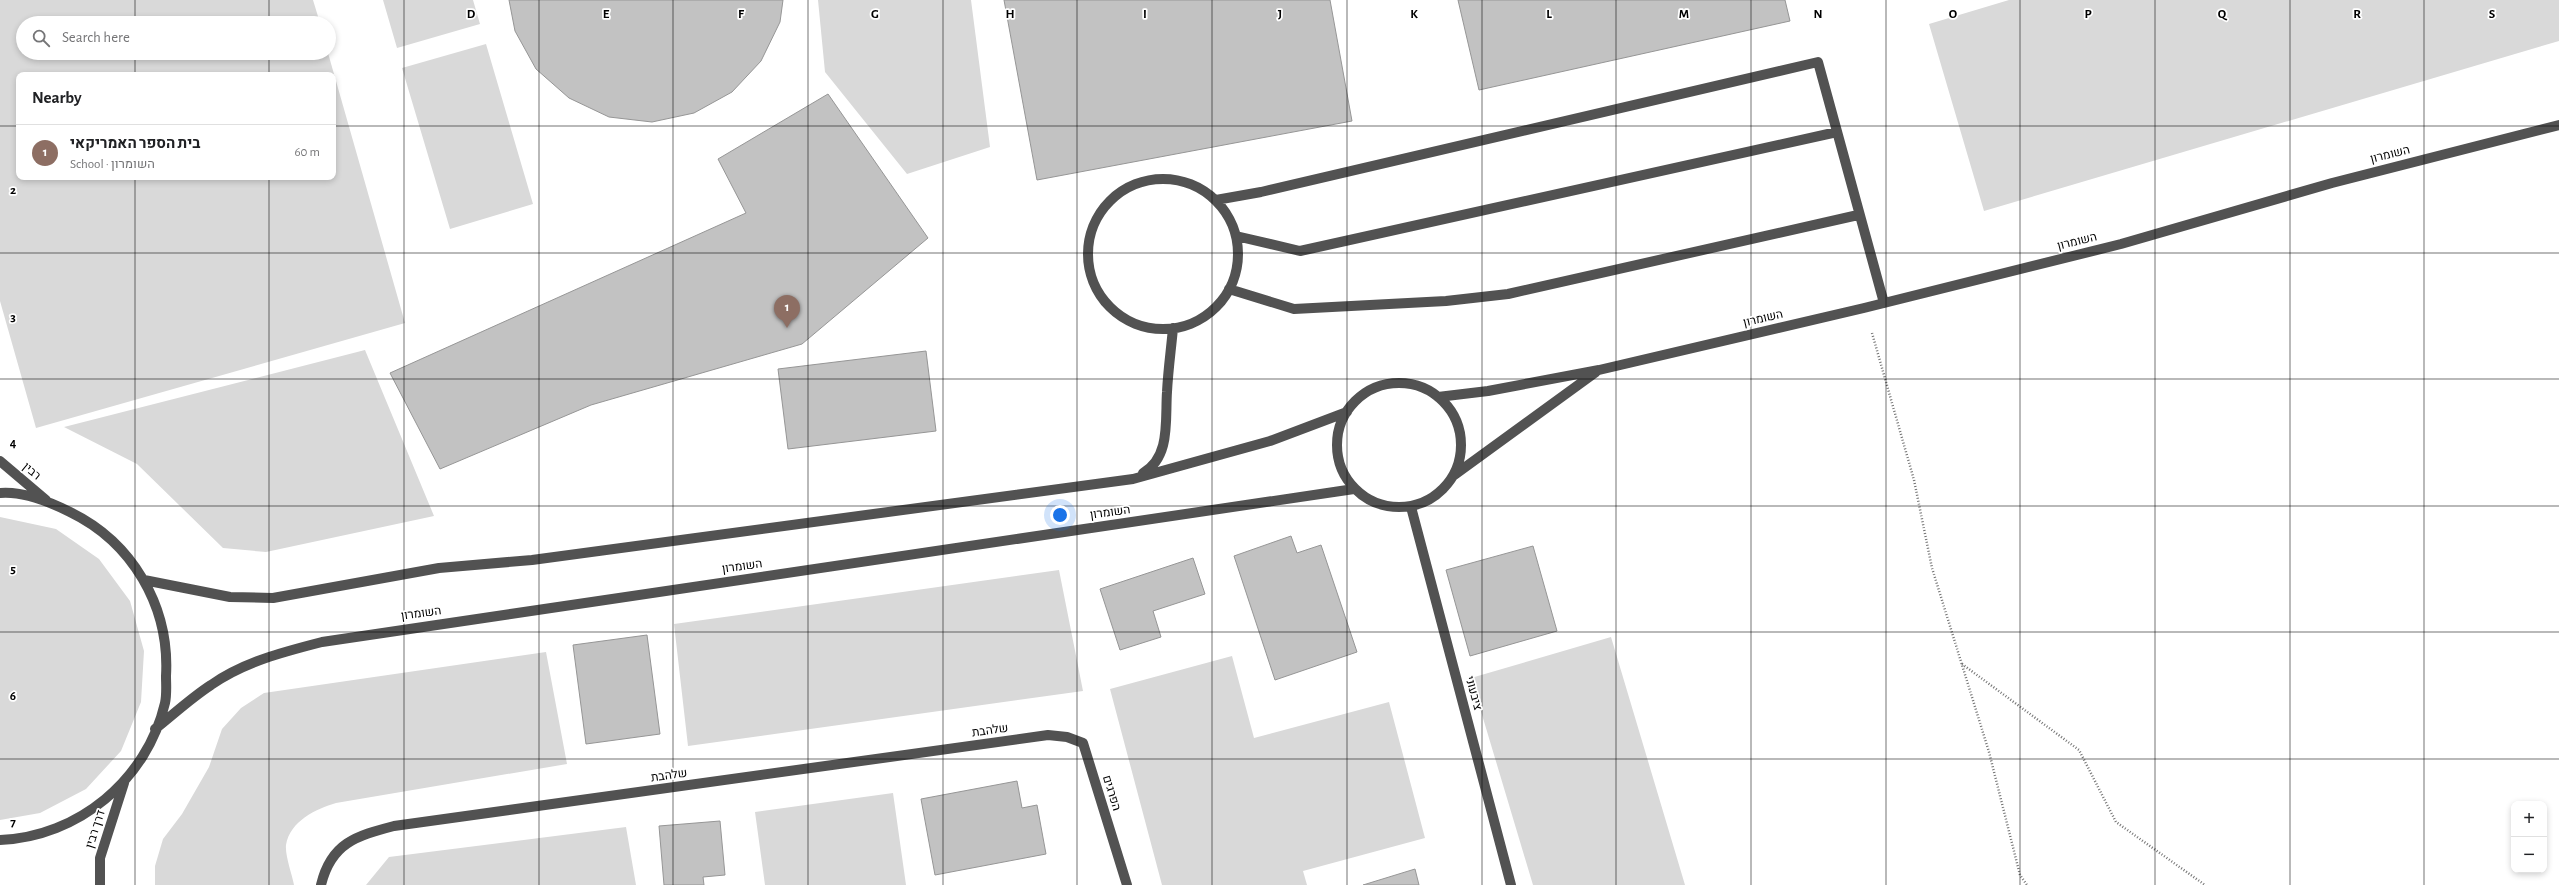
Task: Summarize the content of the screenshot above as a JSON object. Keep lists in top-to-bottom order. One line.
{"streets":{"street":["השומרון","רבין","ציבעוני","שלהבת","הפרגים","דרך רבין"]},"crossings":[["השומרון","ציבעוני"],["שלהבת","הפרגים"]],"page":{"search":"Search here","heading":"Nearby","list":[{"mark":"1","name":"בית הספר האמריקאי","note":"School · השומרון","value":"60 m"}],"pins":"1","map_buttons":["+","−"]},"grid":{"columns":["D","E","F","G","H","I","J","K","L","M","N","O","P","Q","R","S"],"rows":["2","3","4","5","6","7"]}}
